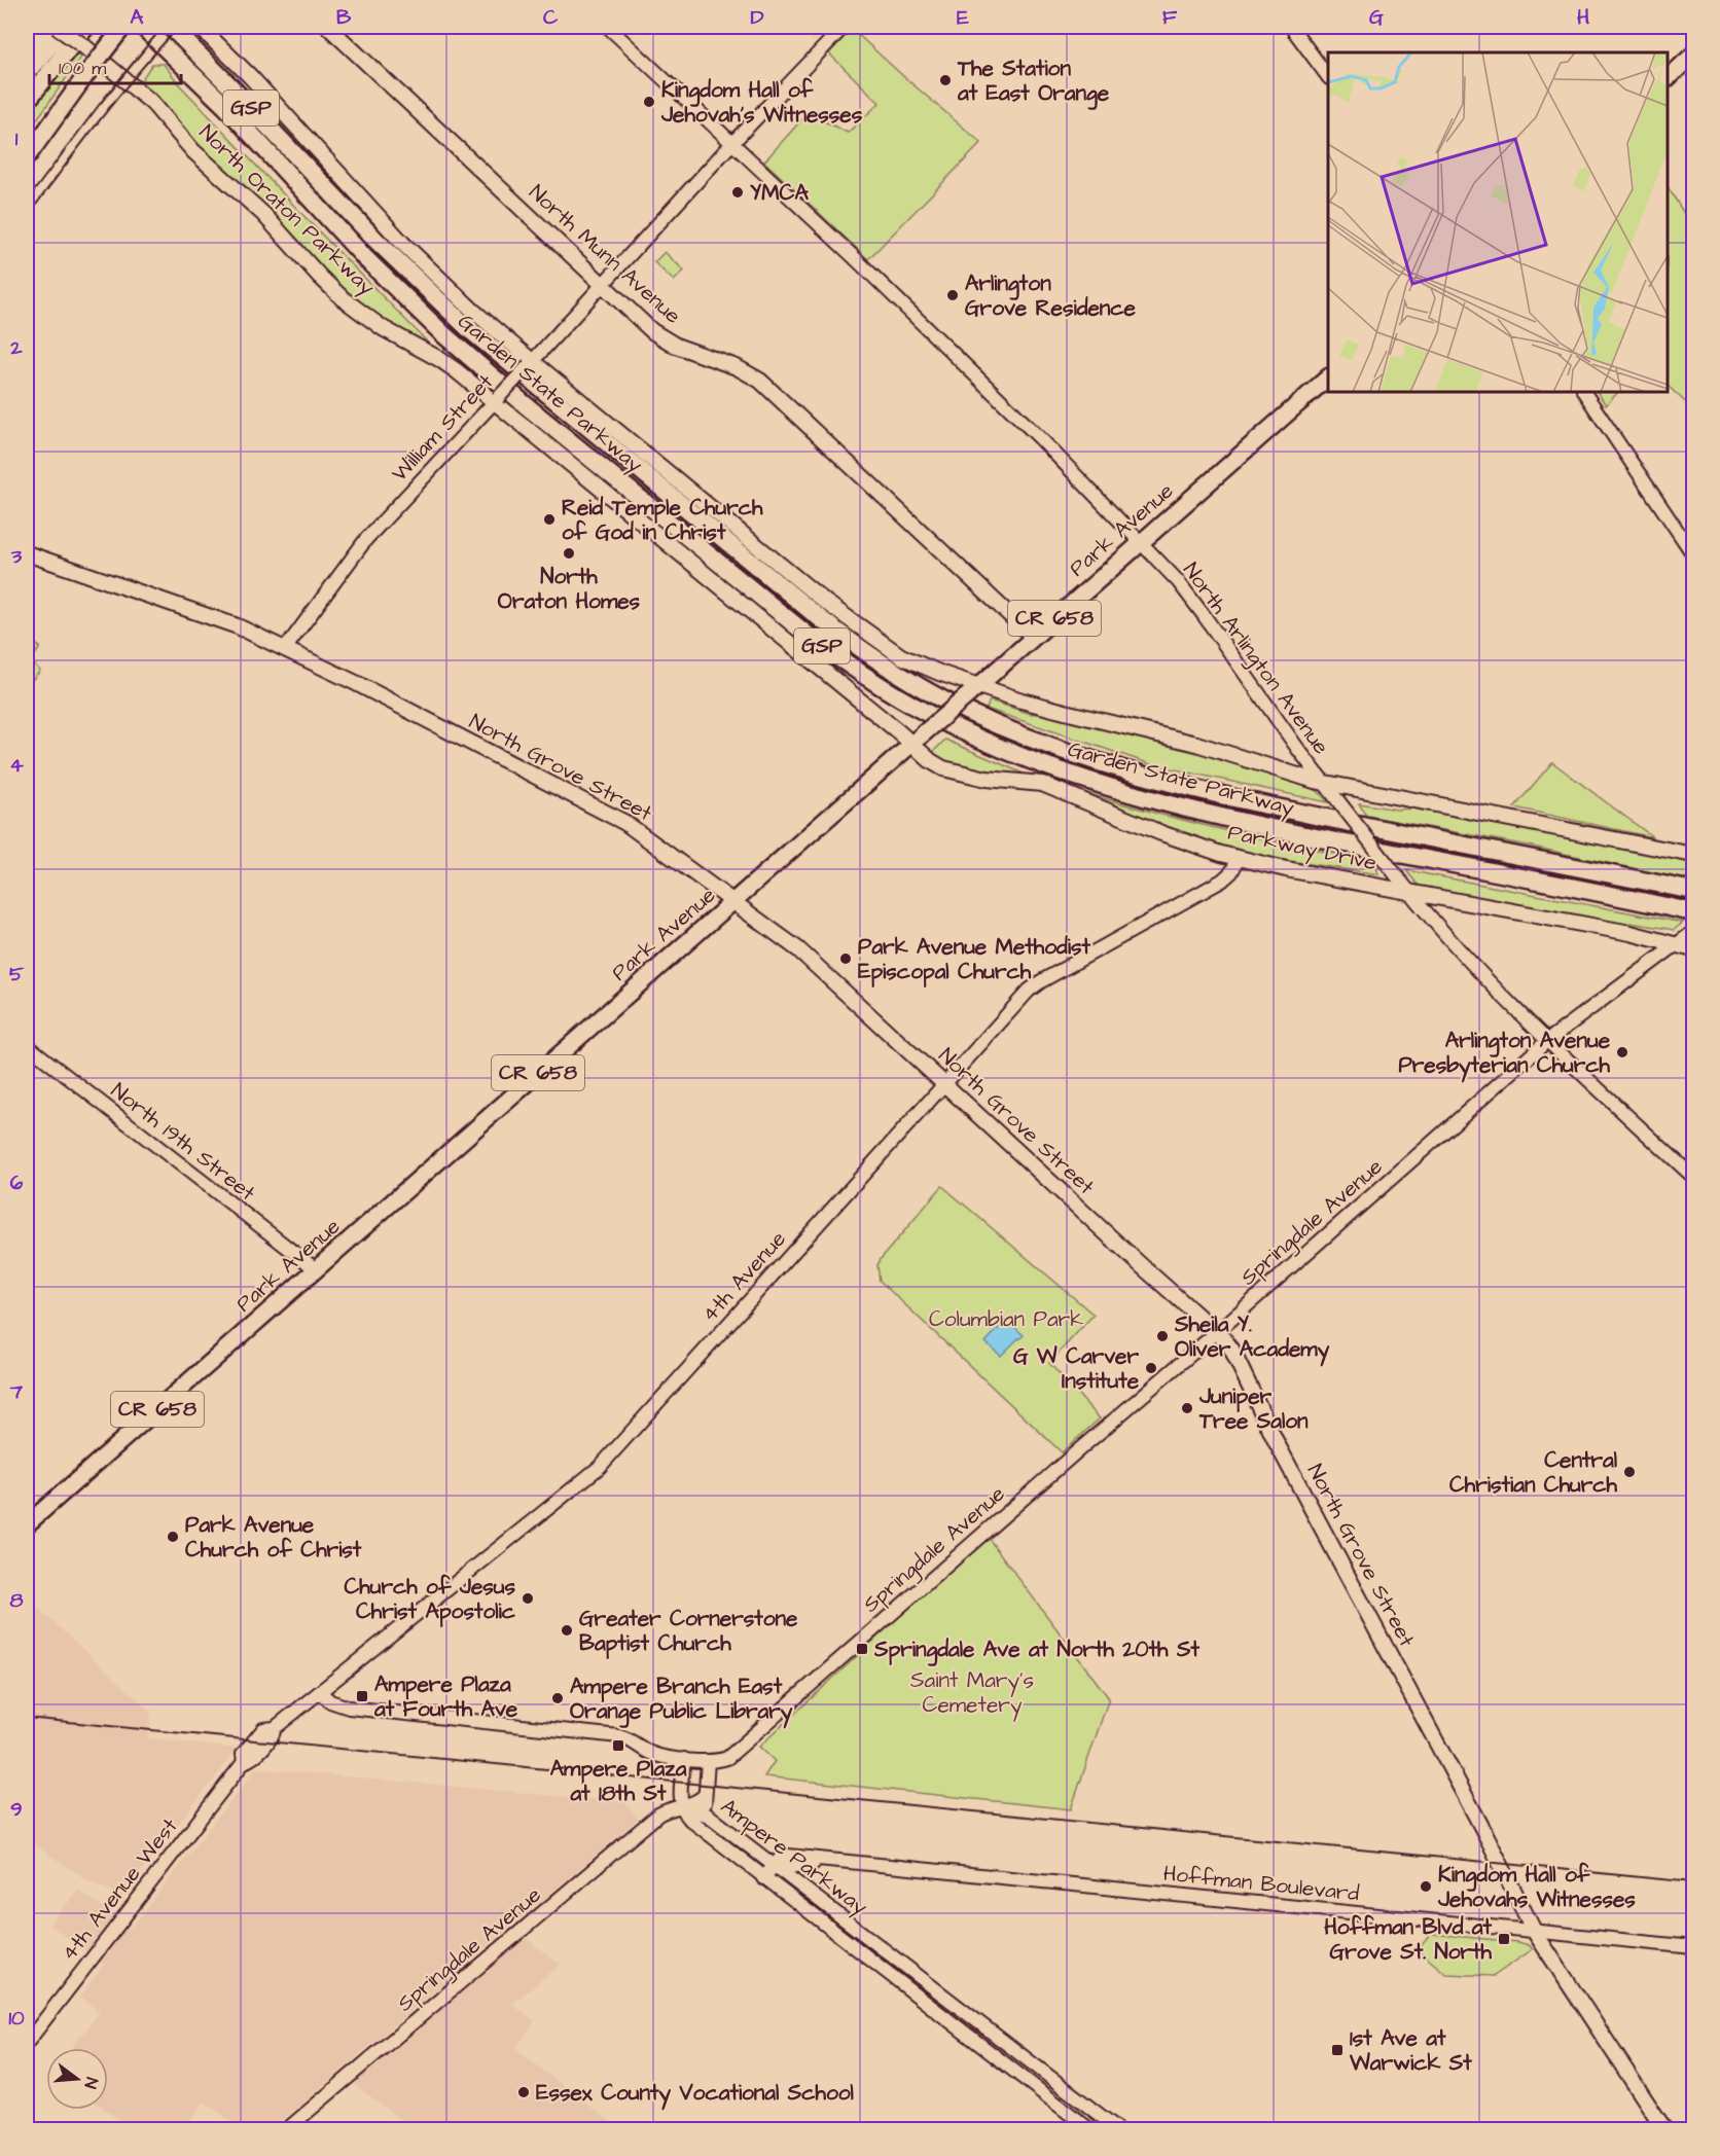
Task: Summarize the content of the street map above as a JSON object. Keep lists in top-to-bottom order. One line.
{"streets":{"highway":["GSP","Garden State Parkway"],"main road":["North Oraton Parkway","North Munn Avenue","Park Avenue","CR 658","North Grove Street","Parkway Drive"],"street":["William Street","North Arlington Avenue","North 19th Street","Springdale Avenue","4th Avenue","Ampere Parkway","Hoffman Boulevard","4th Avenue West"]},"crossings":[["North Oraton Parkway","William Street"],["North Oraton Parkway","Park Avenue"],["North Oraton Parkway","Parkway Drive"],["North Munn Avenue","William Street"],["North Munn Avenue","Park Avenue"],["William Street","North Arlington Avenue"],["William Street","North Grove Street"],["Park Avenue","North Arlington Avenue"],["Park Avenue","North Grove Street"],["Park Avenue","North 19th Street"],["North Arlington Avenue","Parkway Drive"],["North Arlington Avenue","Springdale Avenue"],["North Grove Street","Springdale Avenue"],["North Grove Street","4th Avenue"],["North Grove Street","Hoffman Boulevard"],["Parkway Drive","Springdale Avenue"],["Parkway Drive","4th Avenue"],["Springdale Avenue","4th Avenue"],["Springdale Avenue","Ampere Parkway"],["4th Avenue","4th Avenue West"],["Ampere Parkway","Hoffman Boulevard"]],"parks":["Columbian Park","Saint Mary's Cemetery"],"places":{"other":["The Station at East Orange","Kingdom Hall of Jehovah's Witnesses","YMCA","Arlington Grove Residence","Reid Temple Church of God in Christ","North Oraton Homes","Park Avenue Methodist Episcopal Church","Arlington Avenue Presbyterian Church","Sheila Y. Oliver Academy","G W Carver Institute","Juniper Tree Salon","Central Christian Church","Park Avenue Church of Christ","Church of Jesus Christ Apostolic","Greater Cornerstone Baptist Church","Ampere Branch East Orange Public Library","Kingdom Hall of Jehovahs Witnesses","Essex County Vocational School"],"transit":["Springdale Ave at North 20th St","Ampere Plaza at Fourth Ave","Ampere Plaza at 18th St","Hoffman Blvd at Grove St. North","1st Ave at Warwick St"]},"scale_bar":"100 m","north":"right","grid":{"columns":["A","B","C","D","E","F","G","H"],"rows":["1","2","3","4","5","6","7","8","9","10"]}}
